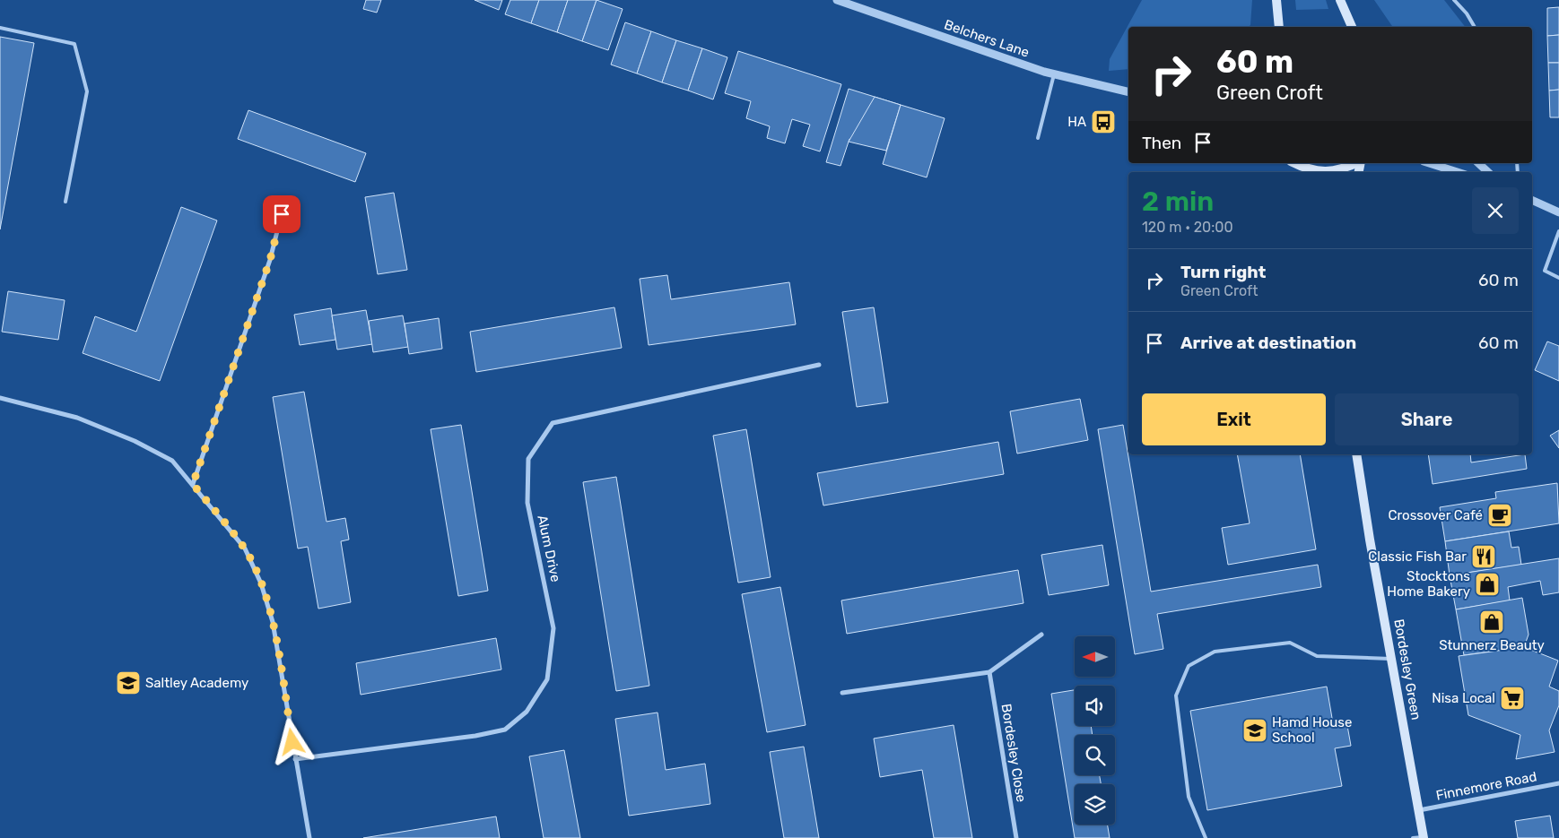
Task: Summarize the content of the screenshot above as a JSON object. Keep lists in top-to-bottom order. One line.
{"streets":{"main road":["Bordesley Green"],"street":["Belchers Lane","Alum Drive","Bordesley Close","Finnemore Road"]},"crossings":[["Bordesley Green","Finnemore Road"]],"places":{"bus stop":["HA"],"cafe":["Crossover Café"],"restaurant":["Classic Fish Bar"],"shop":["Stocktons Home Bakery","Stunnerz Beauty"],"school or university":["Saltley Academy","Hamd House School"],"supermarket":["Nisa Local"]},"north":"left","page":{"turn":["60 m","Green Croft"],"then":"Then","heading":["2 min","120 m · 20:00"],"list":[{"name":"Turn right","note":"Green Croft","value":"60 m"},{"name":"Arrive at destination","value":"60 m"}],"buttons":["Exit","Share"]}}
